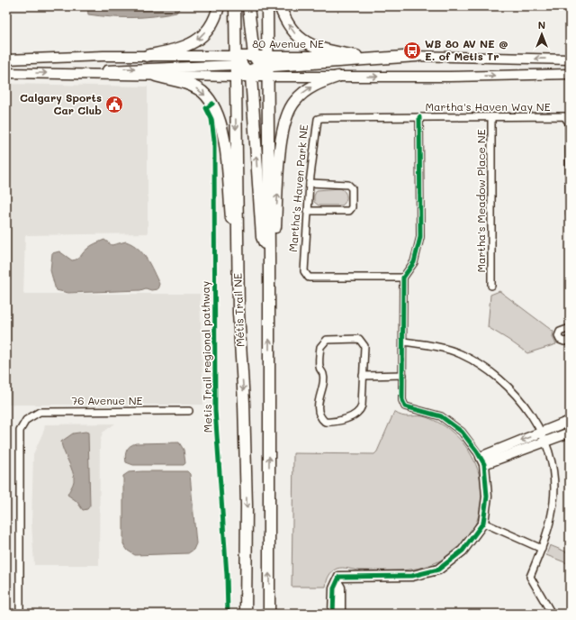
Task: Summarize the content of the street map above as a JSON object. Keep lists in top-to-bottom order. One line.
{"streets":{"main road":["Métis Trail NE"],"street":["80 Avenue NE","Martha's Haven Way NE","Martha's Haven Park NE","Martha's Meadow Place NE","76 Avenue NE"],"cycle path":["Metis Trail regional pathway"]},"crossings":[["Martha's Haven Way NE","Martha's Haven Park NE"],["Martha's Haven Way NE","Martha's Meadow Place NE"]],"places":{"bus stop":["WB 80 AV NE @ E. of Metis Tr"],"public building":["Calgary Sports Car Club"]},"north":"top"}
